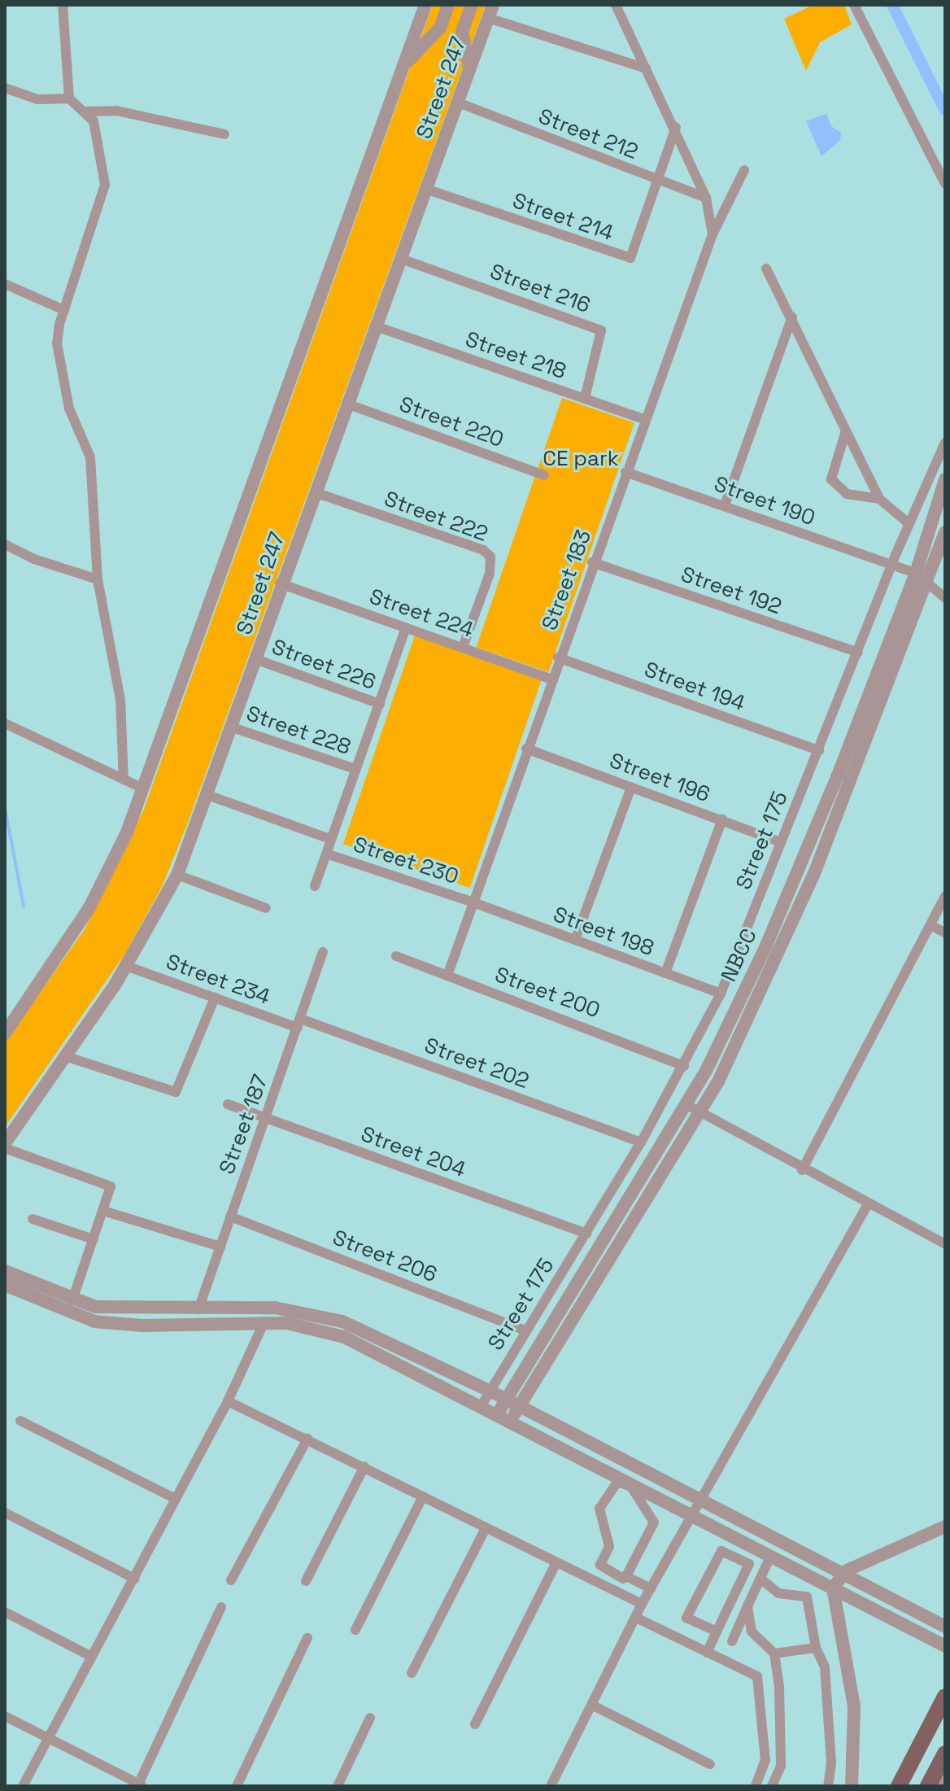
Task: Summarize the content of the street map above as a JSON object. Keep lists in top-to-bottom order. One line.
{"streets":{"street":["Street 247","Street 212","Street 214","Street 216","Street 218","Street 220","Street 190","Street 222","Street 183","Street 192","Street 224","Street 226","Street 194","Street 228","Street 196","Street 175","Street 230","Street 198","NBCC","Street 234","Street 200","Street 202","Street 187","Street 204","Street 206"]},"crossings":[["Street 247","Street 212"],["Street 247","Street 214"],["Street 247","Street 216"],["Street 247","Street 218"],["Street 247","Street 220"],["Street 247","Street 222"],["Street 247","Street 224"],["Street 247","Street 226"],["Street 247","Street 228"],["Street 247","Street 230"],["Street 247","Street 234"],["Street 212","Street 214"],["Street 216","Street 218"],["Street 218","Street 183"],["Street 190","Street 183"],["Street 190","Street 175"],["Street 190","NBCC"],["Street 222","Street 224"],["Street 183","Street 192"],["Street 183","Street 224"],["Street 183","Street 194"],["Street 183","Street 196"],["Street 183","Street 230"],["Street 183","Street 198"],["Street 183","Street 200"],["Street 192","Street 175"],["Street 194","Street 175"],["Street 196","Street 175"],["Street 175","Street 198"],["Street 175","Street 200"],["Street 175","Street 202"],["Street 175","Street 204"],["Street 175","Street 206"],["Street 230","Street 198"],["Street 234","Street 202"],["Street 234","Street 187"],["Street 202","Street 187"],["Street 187","Street 204"],["Street 187","Street 206"]],"parks":["CE park"]}
